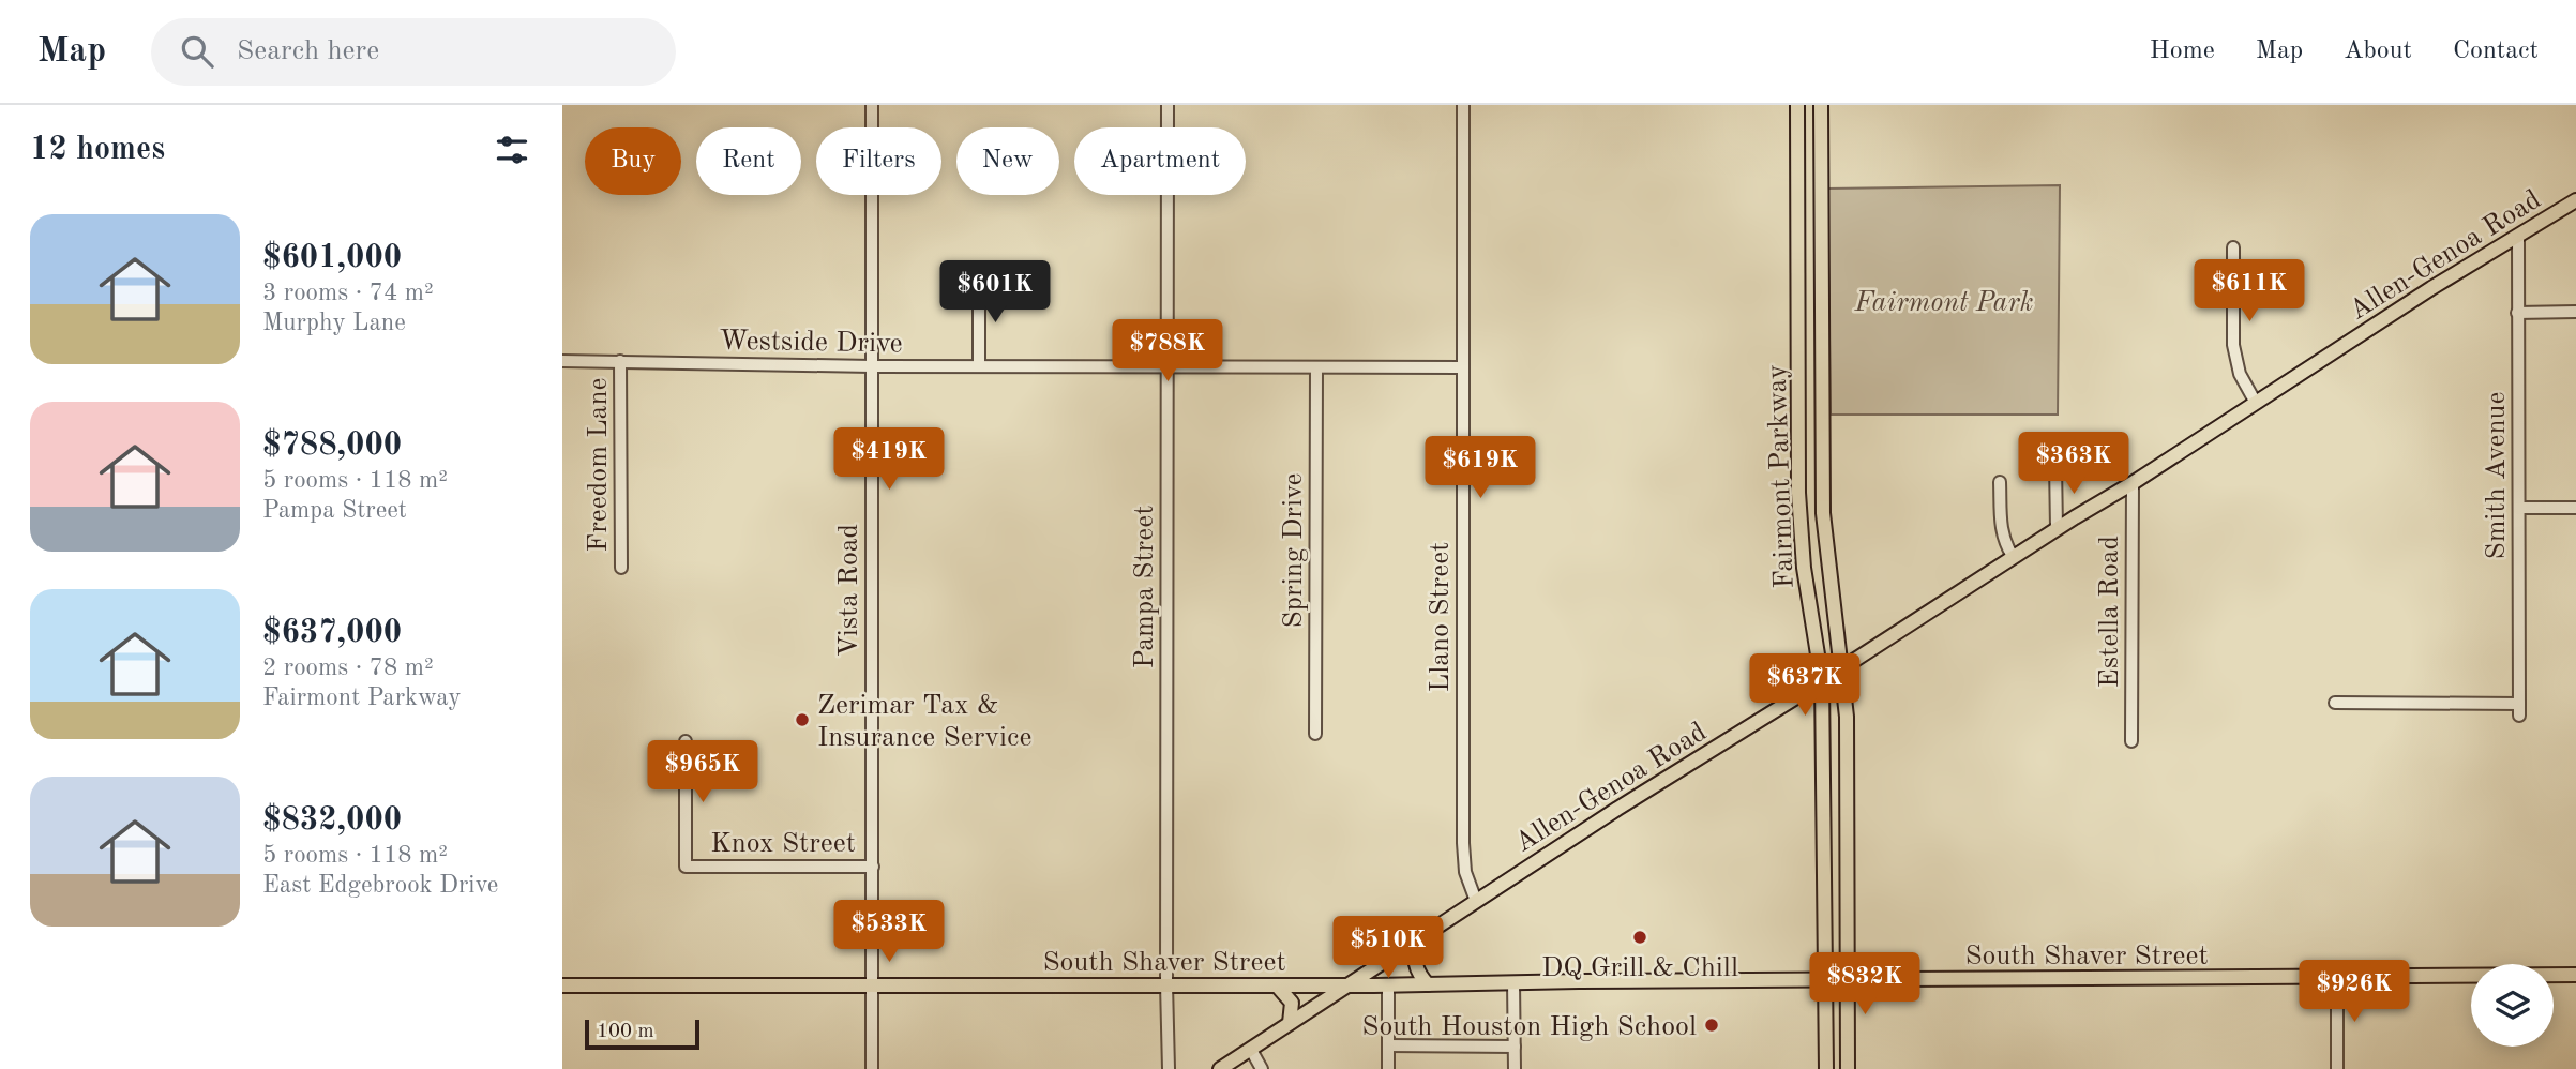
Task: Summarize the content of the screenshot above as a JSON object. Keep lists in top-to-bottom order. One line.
{"streets":{"main road":["Allen-Genoa Road","Fairmont Parkway","South Shaver Street"],"street":["Westside Drive","Freedom Lane","Smith Avenue","Spring Drive","Pampa Street","Vista Road","Estella Road","Llano Street","Knox Street"]},"crossings":[["Allen-Genoa Road","Smith Avenue"],["Allen-Genoa Road","Fairmont Parkway"],["Allen-Genoa Road","Estella Road"],["Allen-Genoa Road","Llano Street"],["Allen-Genoa Road","South Shaver Street"],["Westside Drive","Freedom Lane"],["Westside Drive","Spring Drive"],["Westside Drive","Pampa Street"],["Westside Drive","Vista Road"],["Westside Drive","Llano Street"],["Fairmont Parkway","South Shaver Street"],["Pampa Street","South Shaver Street"],["Vista Road","Knox Street"],["Vista Road","South Shaver Street"]],"parks":["Fairmont Park"],"places":["Zerimar Tax & Insurance Service","DQ Grill & Chill","South Houston High School"],"scale_bar":"100 m","page":{"header":"Map","search":"Search here","nav":["Home","Map","About","Contact"],"heading":"12 homes","chip":["Buy","Rent","Filters","New","Apartment"],"list":[{"name":"$601,000","note":"3 rooms · 74 m² · Murphy Lane"},{"name":"$788,000","note":"5 rooms · 118 m² · Pampa Street"},{"name":"$637,000","note":"2 rooms · 78 m² · Fairmont Parkway"},{"name":"$832,000","note":"5 rooms · 118 m² · East Edgebrook Drive"}],"price":["$611K","$601K","$788K","$419K","$363K","$619K","$637K","$965K","$533K","$510K","$832K","$926K"],"scale":"100 m"}}
